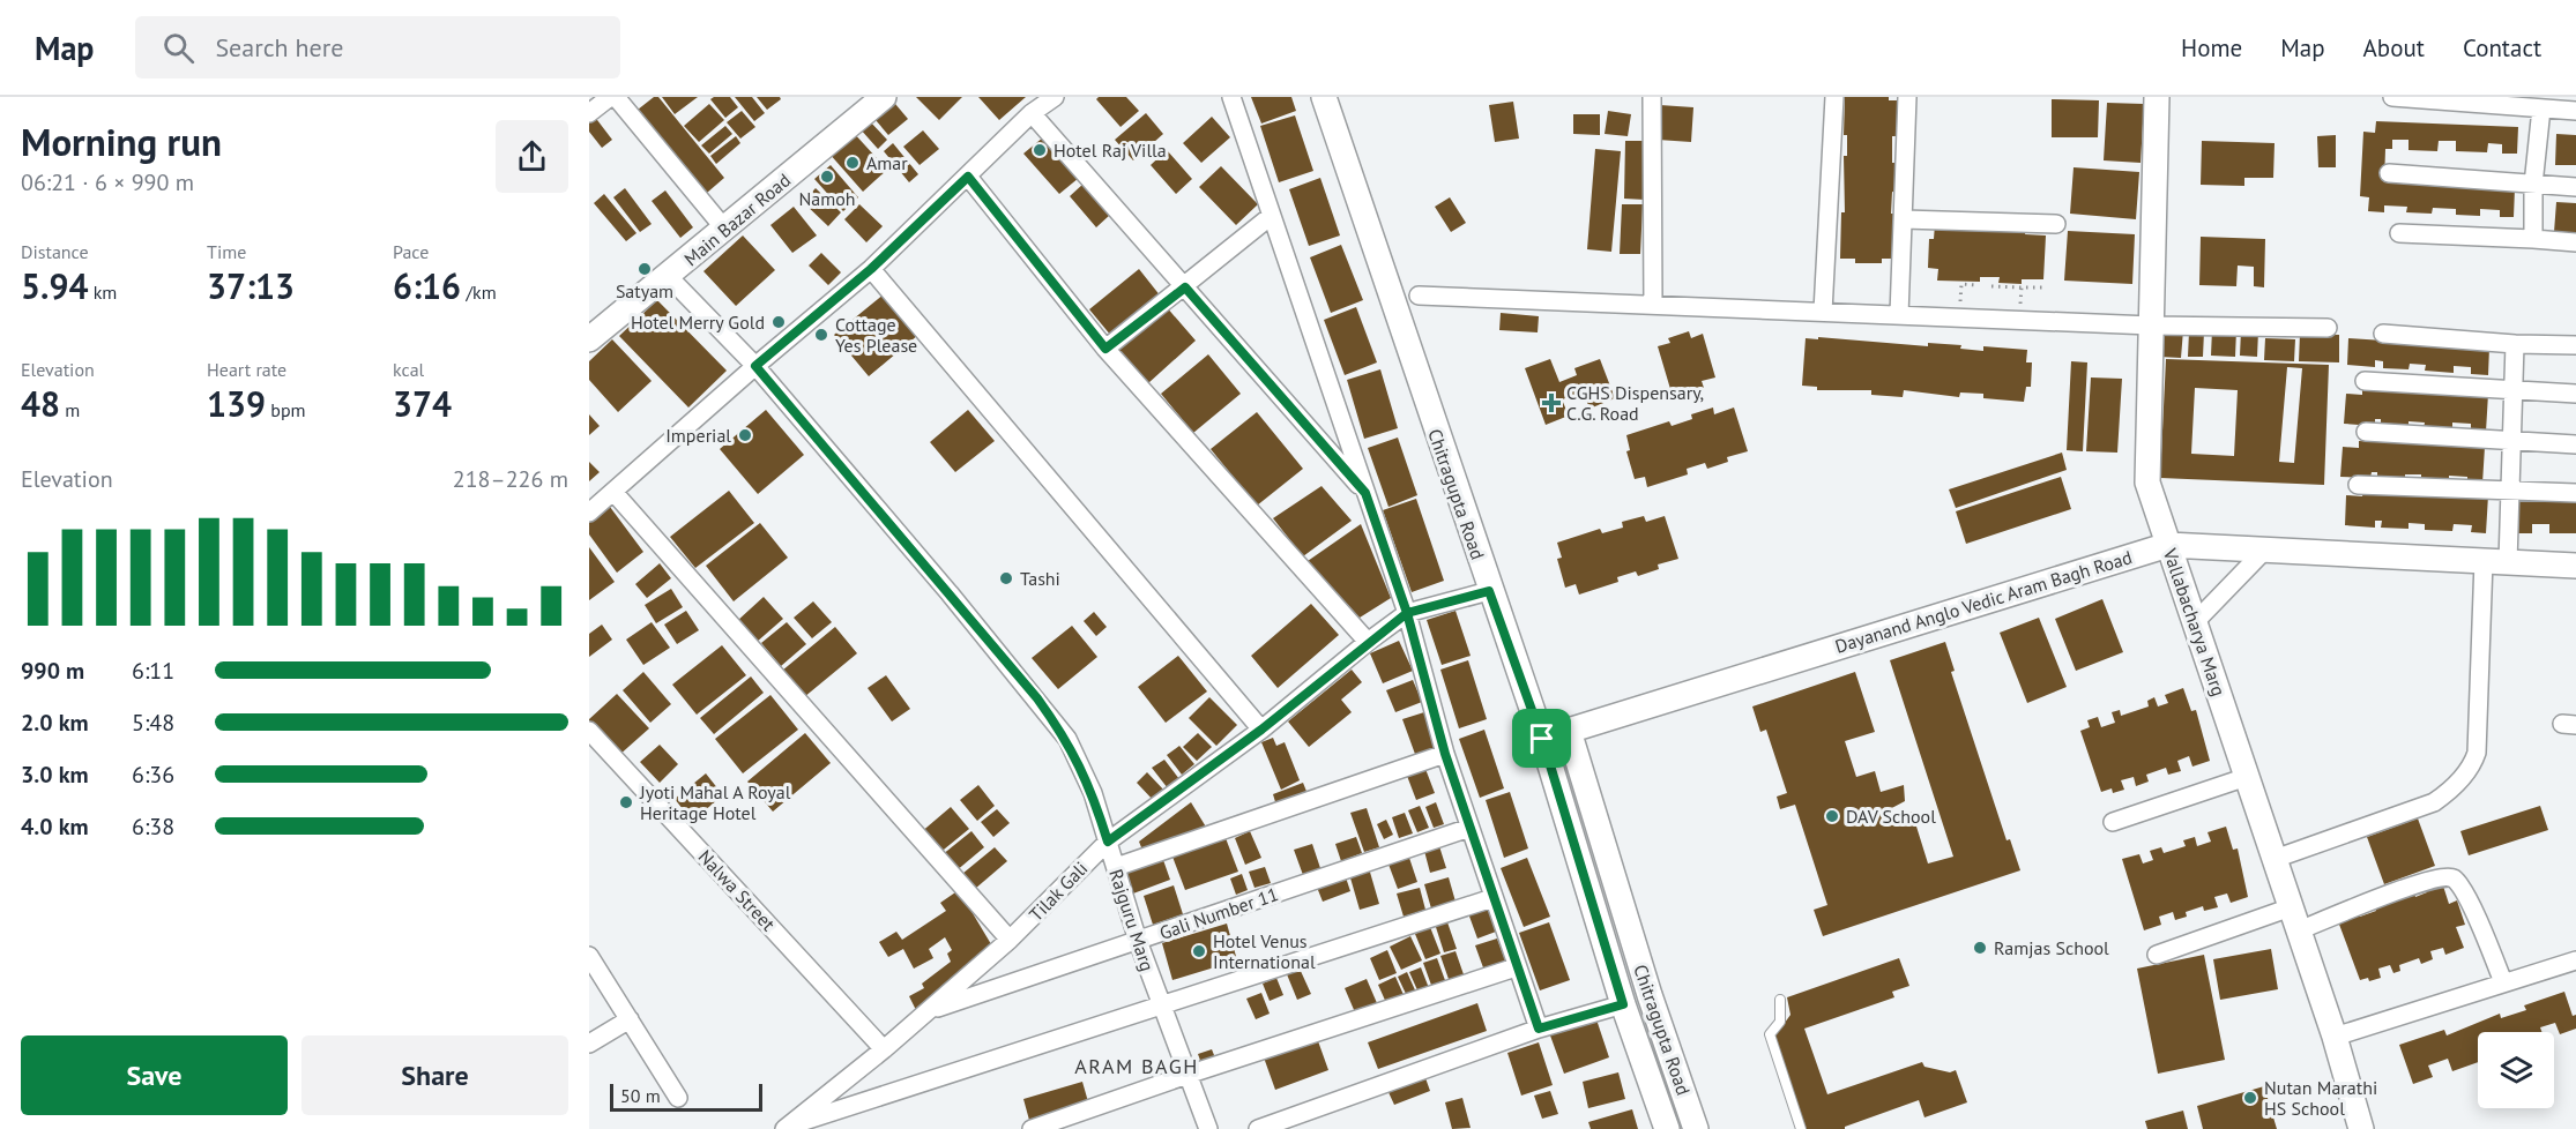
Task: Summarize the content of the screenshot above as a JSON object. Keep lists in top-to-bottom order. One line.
{"streets":{"street":["Main Bazar Road","Chitragupta Road","Dayanand Anglo Vedic Aram Bagh Road","Vallabacharya Marg","Nalwa Street","Tilak Gali","Gali Number 11","Rajguru Marg"]},"crossings":[["Main Bazar Road","Rajguru Marg"],["Chitragupta Road","Dayanand Anglo Vedic Aram Bagh Road"],["Dayanand Anglo Vedic Aram Bagh Road","Vallabacharya Marg"],["Nalwa Street","Tilak Gali"],["Tilak Gali","Gali Number 11"],["Tilak Gali","Rajguru Marg"],["Gali Number 11","Rajguru Marg"]],"districts":["ARAM BAGH"],"places":{"other":["Hotel Raj Villa","Amar","Namoh","Satyam","Hotel Merry Gold","Cottage Yes Please","Imperial","Tashi","Jyoti Mahal A Royal Heritage Hotel","DAV School","Ramjas School","Hotel Venus International","Nutan Marathi HS School"],"health":["CGHS Dispensary, C.G. Road"]},"scale_bar":"50 m","page":{"header":"Map","search":"Search here","nav":["Home","Map","About","Contact"],"heading":["Morning run","06:21 · 6 × 990 m"],"stats":[["Distance","5.94 km"],["Time","37:13"],["Pace","6:16 /km"],["Elevation","48 m"],["Heart rate","139 bpm"],["kcal","374"]],"chart":["Elevation","218–226 m"],"list":[{"name":"990 m","note":"6:11"},{"name":"2.0 km","note":"5:48"},{"name":"3.0 km","note":"6:36"},{"name":"4.0 km","note":"6:38"}],"buttons":["Save","Share"],"scale":"50 m"}}
